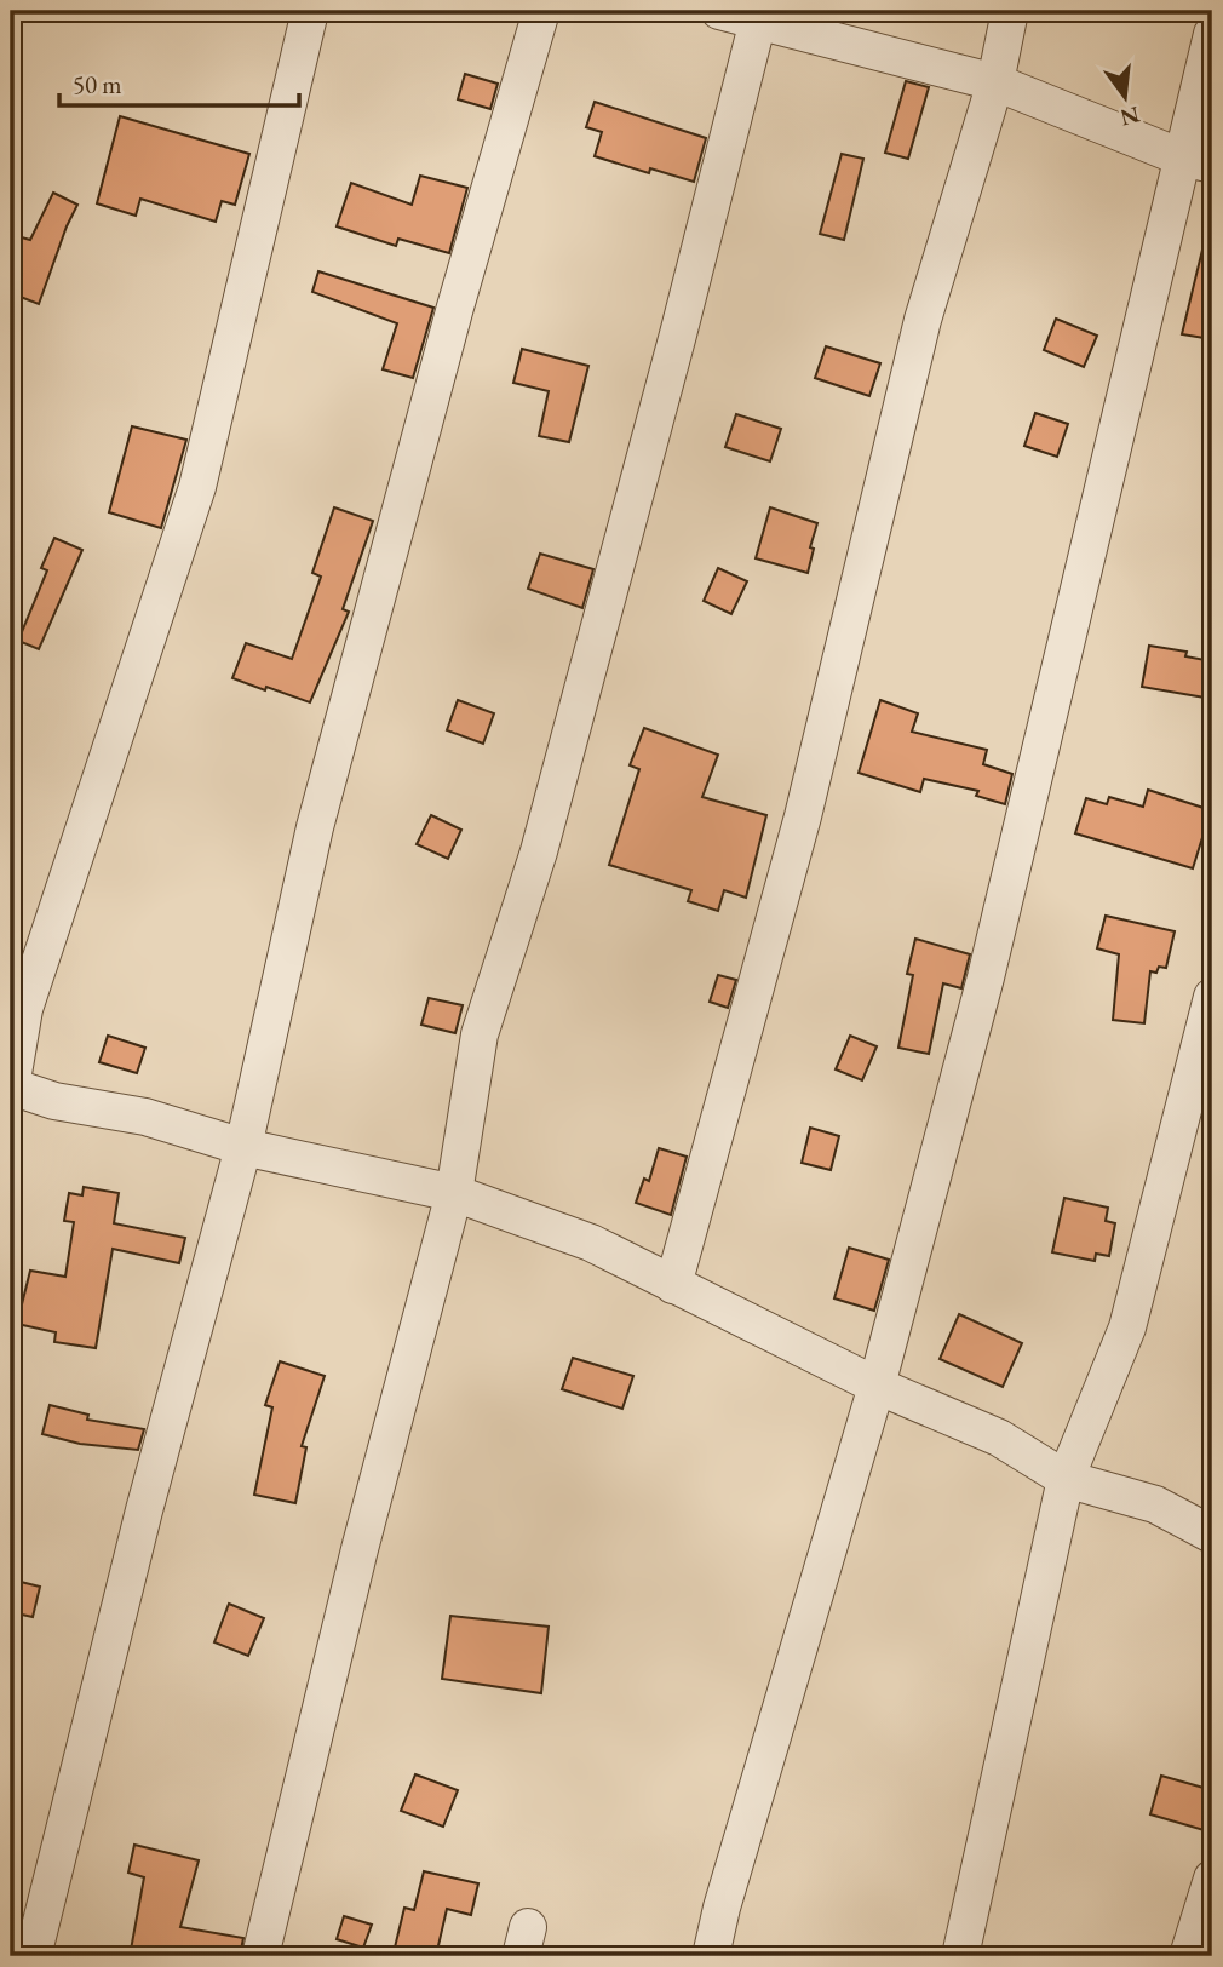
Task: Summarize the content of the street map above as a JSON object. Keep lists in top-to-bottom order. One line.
{"scale_bar":"50 m","north":"bottom"}
